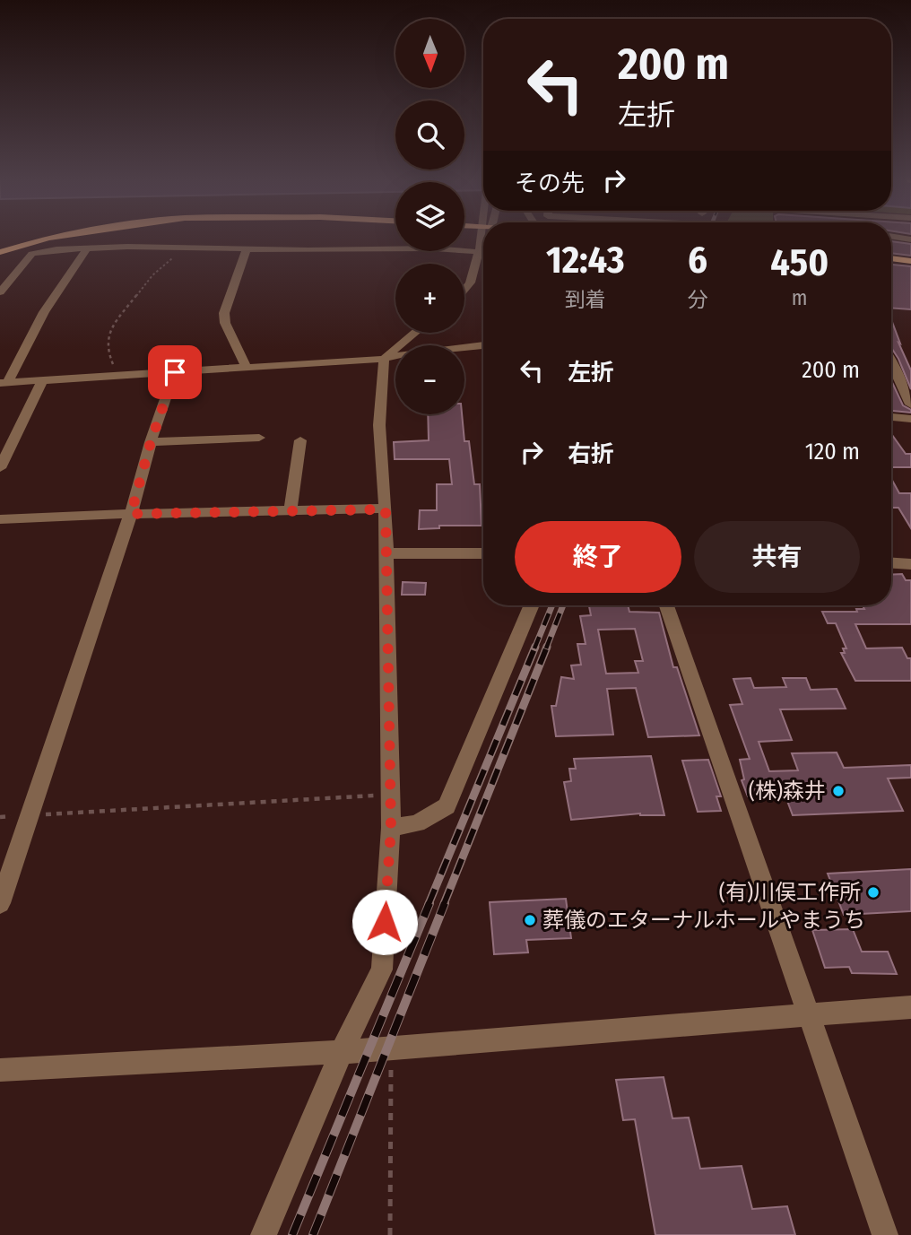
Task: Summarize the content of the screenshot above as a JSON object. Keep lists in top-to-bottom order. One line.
{"places":["(株)森井","(有)川俣工作所","葬儀のエターナルホールやまうち"],"north":"bottom","page":{"map_buttons":["+","−"],"turn":["200 m","左折"],"then":"その先","eta":["12:43","到着","6","分","450","m"],"list":[{"name":"左折","value":"200 m"},{"name":"右折","value":"120 m"}],"buttons":["終了","共有"]}}
